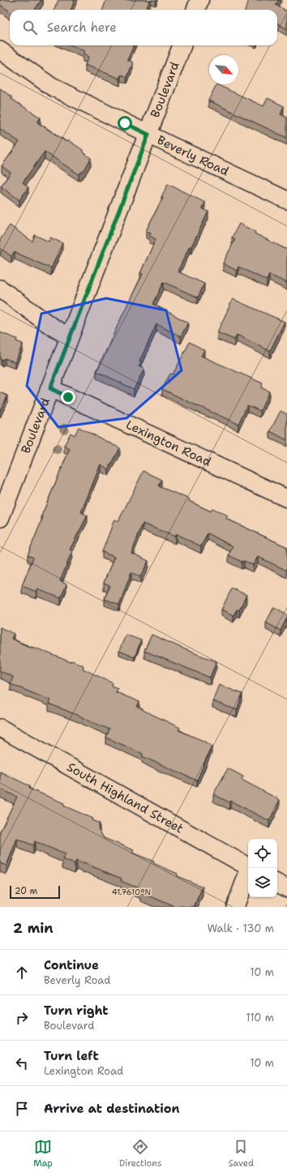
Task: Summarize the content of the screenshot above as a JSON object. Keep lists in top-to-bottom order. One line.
{"streets":{"main road":["Boulevard"],"street":["Beverly Road","Lexington Road","South Highland Street"]},"crossings":[["Boulevard","Beverly Road"],["Boulevard","Lexington Road"]],"scale_bar":"20 m","north":"bottom right","page":{"search":"Search here","scale":"20 m","heading":["2 min","Walk · 130 m"],"list":[["Continue","Beverly Road","10 m"],["Turn right","Boulevard","110 m"],["Turn left","Lexington Road","10 m"],"Arrive at destination"],"nav":["Map","Directions","Saved"]},"coordinates":["41.7610°N"]}
